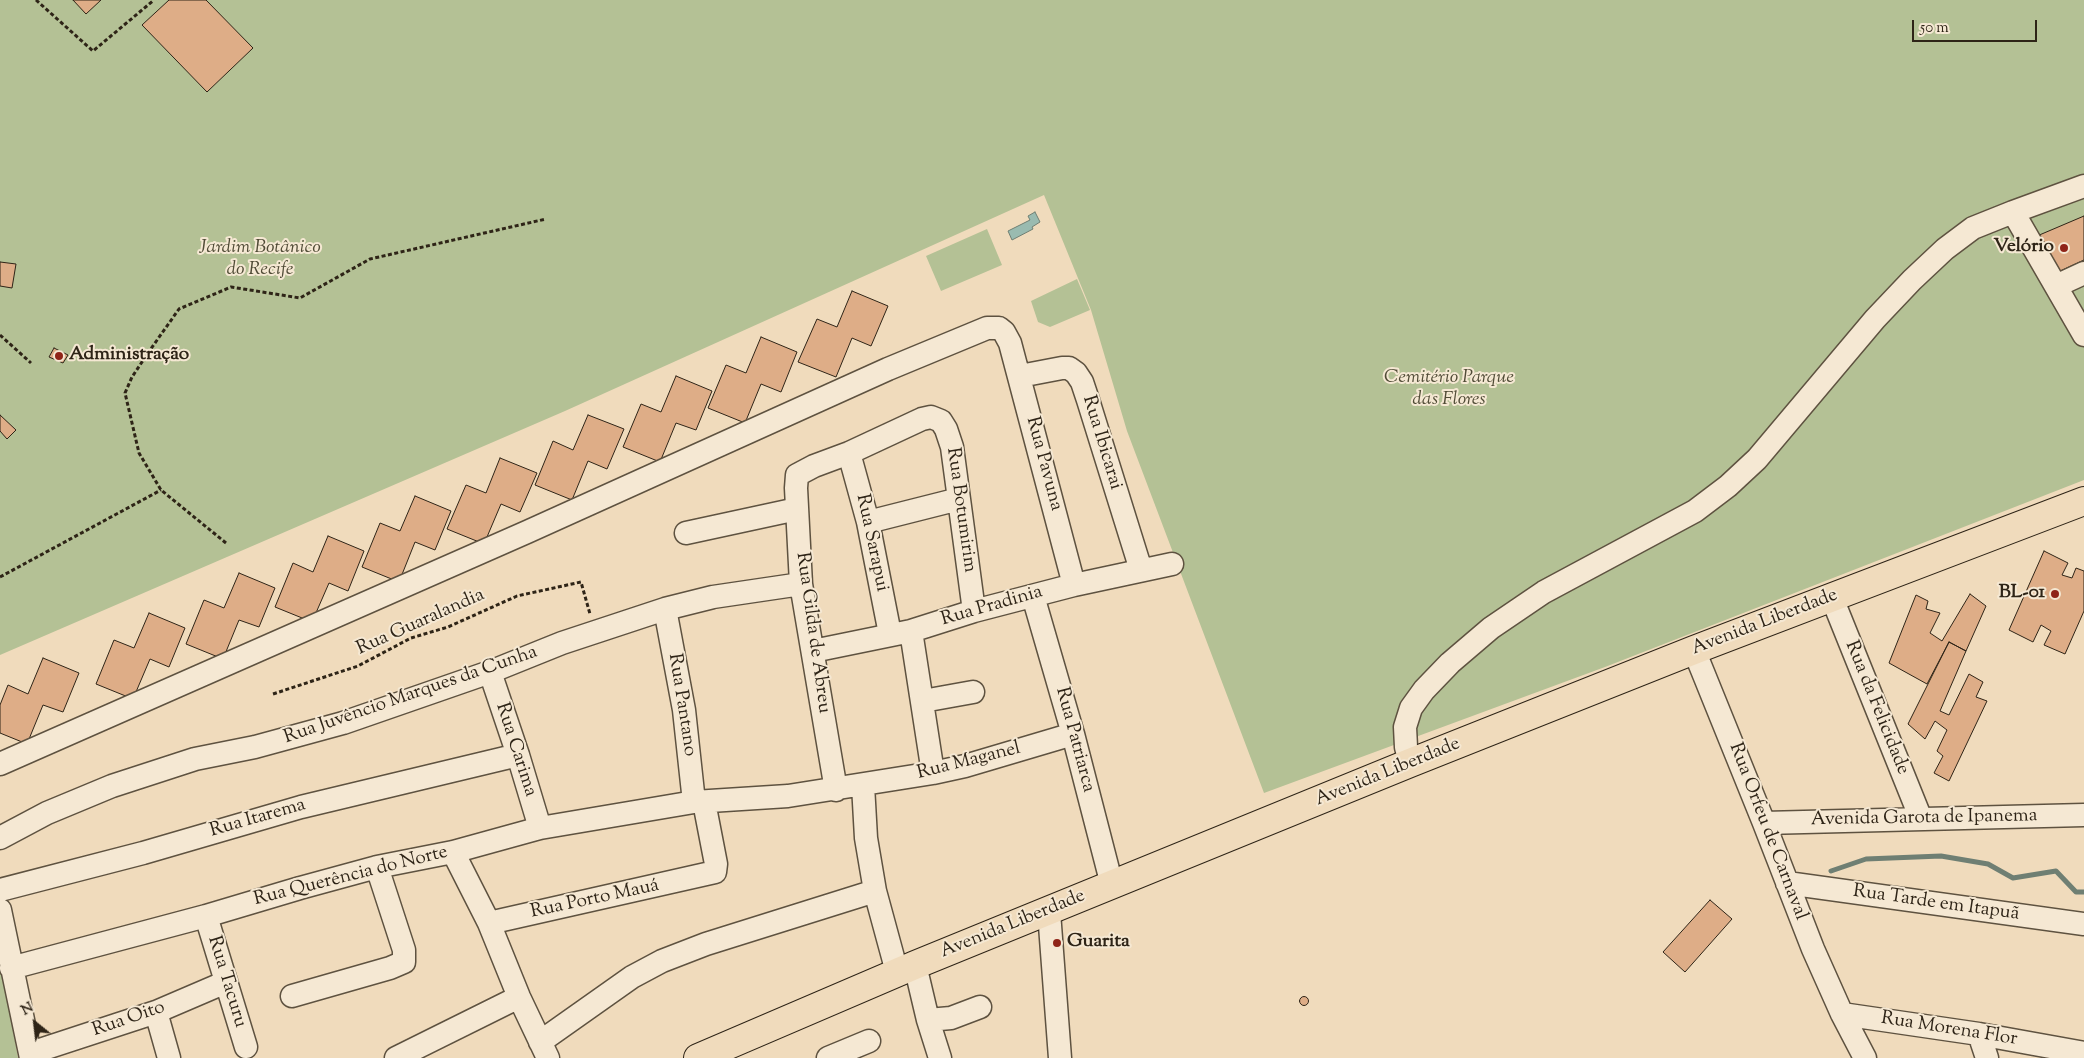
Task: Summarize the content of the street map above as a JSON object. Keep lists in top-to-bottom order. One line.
{"streets":{"main road":["Avenida Liberdade"],"street":["Rua Ibicarai","Rua Pavuna","Rua Botumirim","Rua Sarapui","Rua Pradinia","Rua Gilda de Abreu","Rua Juvêncio Marques da Cunha","Rua Pantano","Rua da Felicidade","Rua Patriarca","Rua Carima","Rua Maganel","Rua Itarema","Avenida Garota de Ipanema","Rua Orfeu de Carnaval","Rua Querência do Norte","Rua Porto Mauá","Rua Tarde em Itapuã","Rua Tacuru","Rua Oito","Rua Morena Flor"],"path":["Rua Guaralandia"]},"crossings":[["Rua Ibicarai","Rua Pavuna"],["Rua Ibicarai","Rua Pradinia"],["Rua Pavuna","Rua Pradinia"],["Rua Botumirim","Rua Sarapui"],["Rua Botumirim","Rua Pradinia"],["Rua Botumirim","Rua Gilda de Abreu"],["Rua Sarapui","Rua Pradinia"],["Rua Sarapui","Rua Gilda de Abreu"],["Rua Sarapui","Rua Maganel"],["Rua Pradinia","Rua Gilda de Abreu"],["Rua Pradinia","Rua Patriarca"],["Rua Guaralandia","Rua Juvêncio Marques da Cunha"],["Avenida Liberdade","Rua da Felicidade"],["Avenida Liberdade","Rua Patriarca"],["Avenida Liberdade","Rua Orfeu de Carnaval"],["Rua Gilda de Abreu","Rua Juvêncio Marques da Cunha"],["Rua Gilda de Abreu","Rua Maganel"],["Rua Juvêncio Marques da Cunha","Rua Pantano"],["Rua Juvêncio Marques da Cunha","Rua Carima"],["Rua Pantano","Rua Maganel"],["Rua Pantano","Rua Querência do Norte"],["Rua Pantano","Rua Porto Mauá"],["Rua da Felicidade","Avenida Garota de Ipanema"],["Rua Patriarca","Rua Maganel"],["Rua Carima","Rua Itarema"],["Rua Carima","Rua Querência do Norte"],["Rua Maganel","Rua Querência do Norte"],["Avenida Garota de Ipanema","Rua Orfeu de Carnaval"],["Rua Orfeu de Carnaval","Rua Tarde em Itapuã"],["Rua Orfeu de Carnaval","Rua Morena Flor"],["Rua Querência do Norte","Rua Tacuru"],["Rua Tacuru","Rua Oito"]],"parks":["Jardim Botânico do Recife","Cemitério Parque das Flores"],"places":["Velório","Administração","BL-01","Guarita"],"scale_bar":"50 m","north":"top left"}
